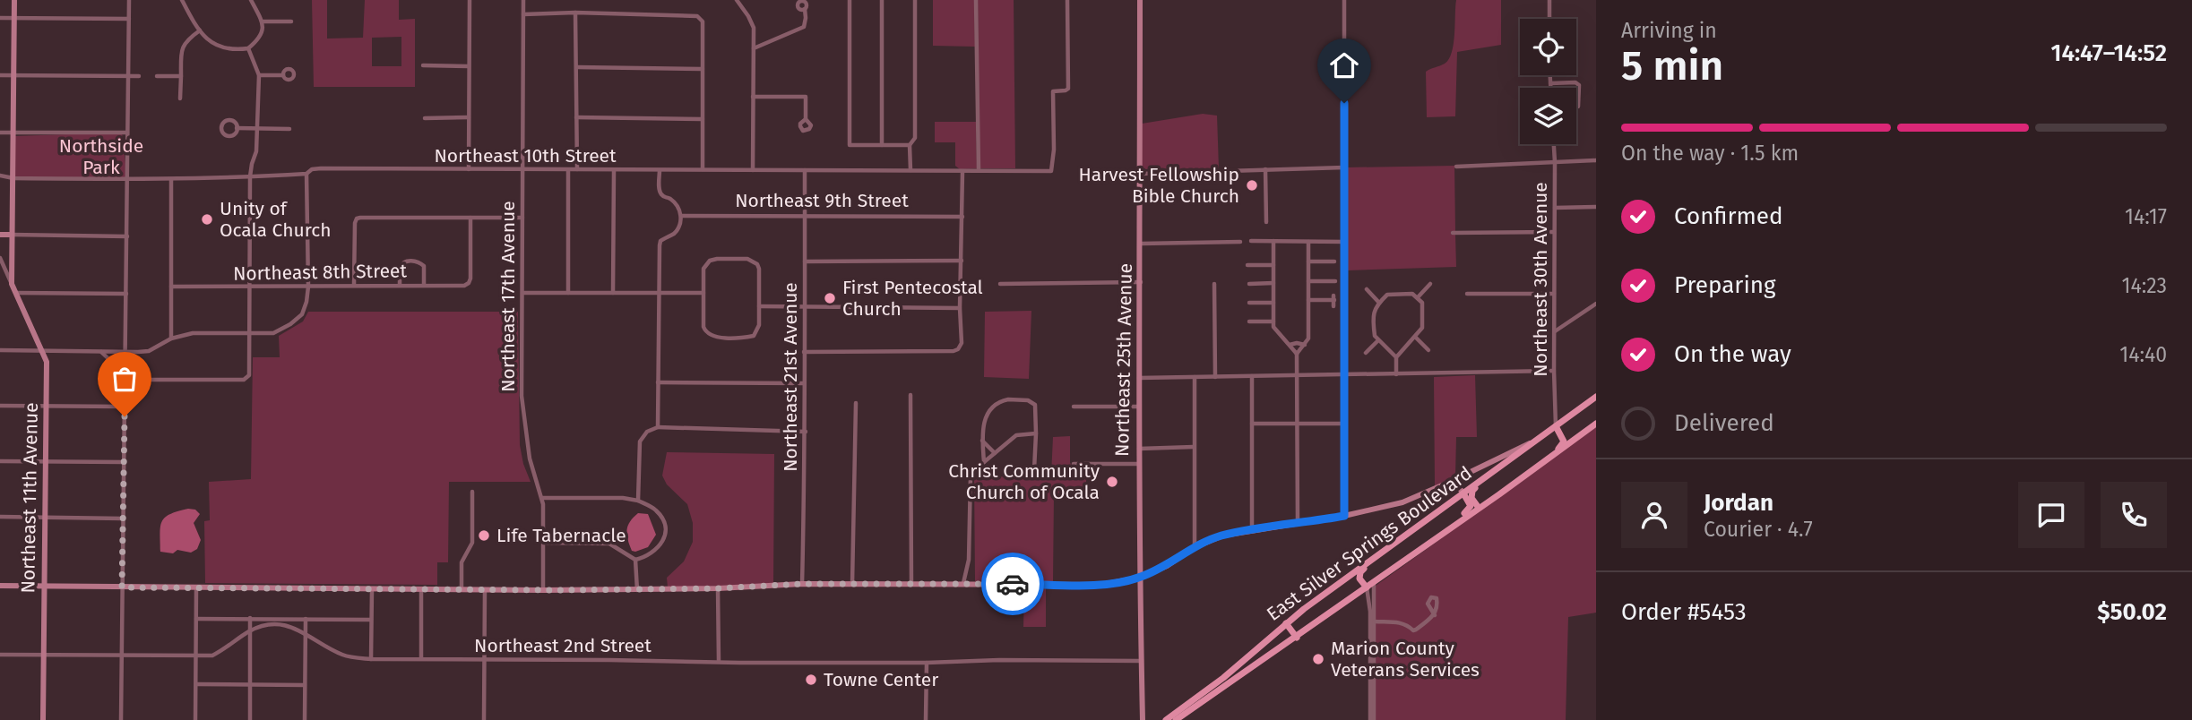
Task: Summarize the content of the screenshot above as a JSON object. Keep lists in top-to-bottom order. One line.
{"streets":{"main road":["East Silver Springs Boulevard"],"street":["Northeast 10th Street","Northeast 9th Street","Northeast 8th Street","Northeast 30th Avenue","Northeast 17th Avenue","Northeast 25th Avenue","Northeast 21st Avenue","Northeast 11th Avenue","Northeast 2nd Street"]},"crossings":[["Northeast 10th Street","Northeast 17th Avenue"],["Northeast 10th Street","Northeast 21st Avenue"],["Northeast 10th Street","Northeast 11th Avenue"],["Northeast 9th Street","Northeast 21st Avenue"],["Northeast 30th Avenue","East Silver Springs Boulevard"],["Northeast 25th Avenue","Northeast 2nd Street"]],"parks":["Northside Park"],"places":["Harvest Fellowship Bible Church","Unity of Ocala Church","First Pentecostal Church","Christ Community Church of Ocala","Life Tabernacle","Marion County Veterans Services","Towne Center"],"page":{"heading":["5 min","Arriving in","14:47–14:52"],"panel":["Jordan","Courier · 4.7","Order #5453","$50.02"],"bar":"On the way · 1.5 km","list":[["Confirmed","14:17"],["Preparing","14:23"],["On the way","14:40"],"Delivered"]}}
